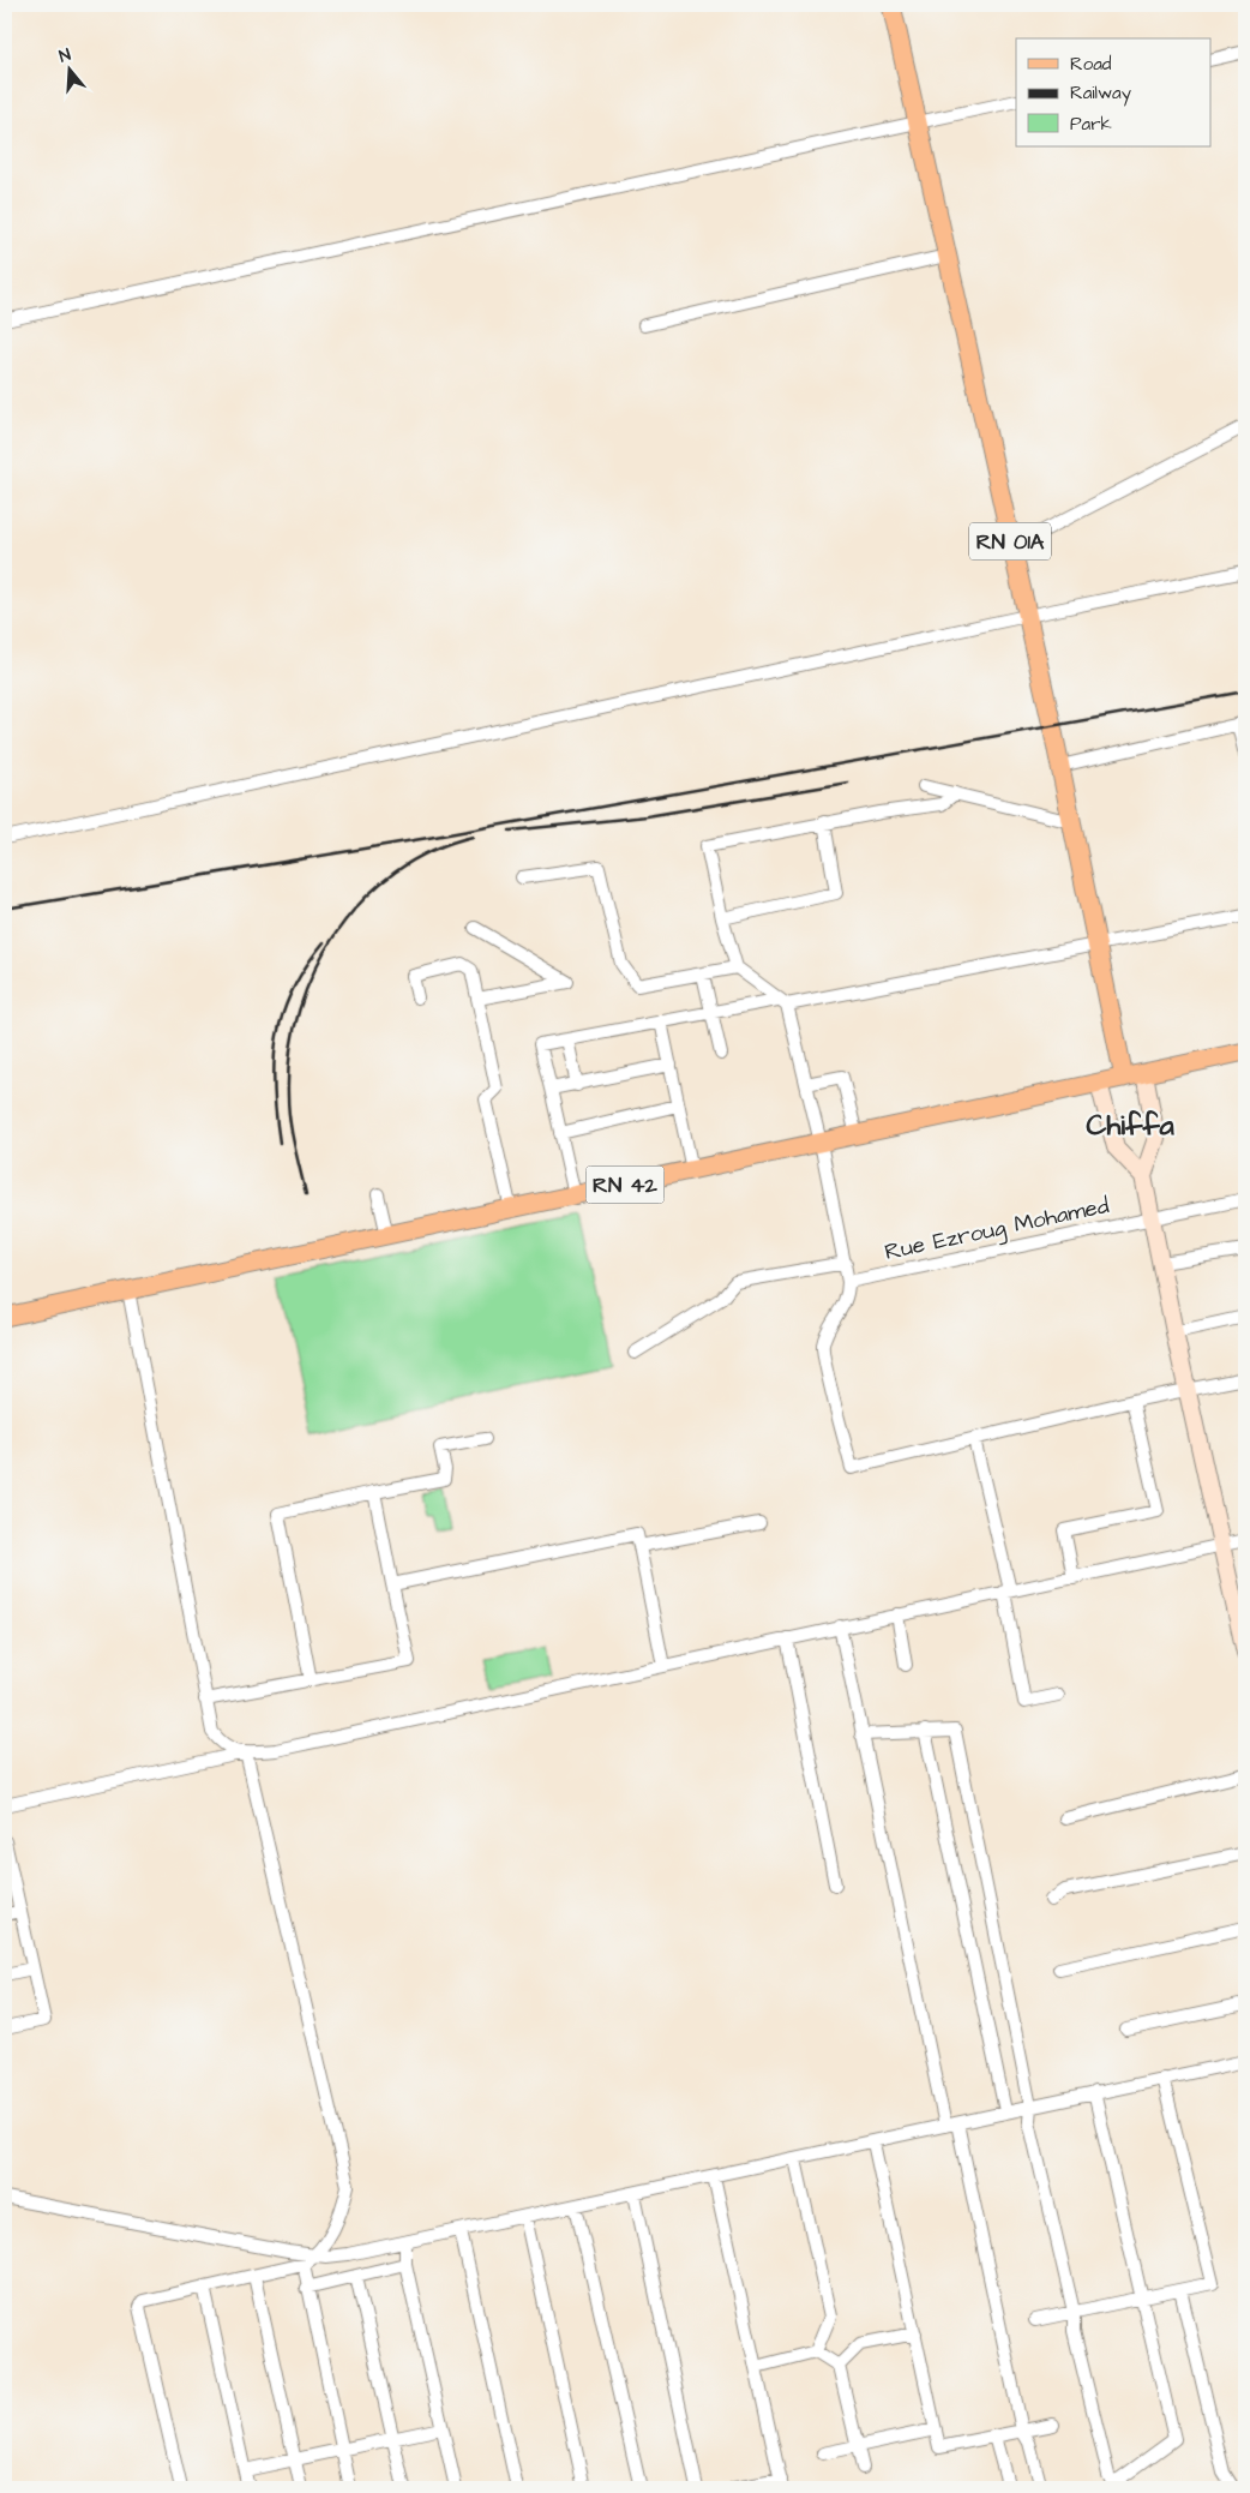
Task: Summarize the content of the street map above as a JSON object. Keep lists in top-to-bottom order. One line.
{"streets":{"main road":["RN 01A","RN 42"],"street":["Rue Ezroug Mohamed"]},"crossings":[["RN 01A","RN 42"]],"districts":["Chiffa"],"legend":["Road","Railway","Park"],"north":"top"}
